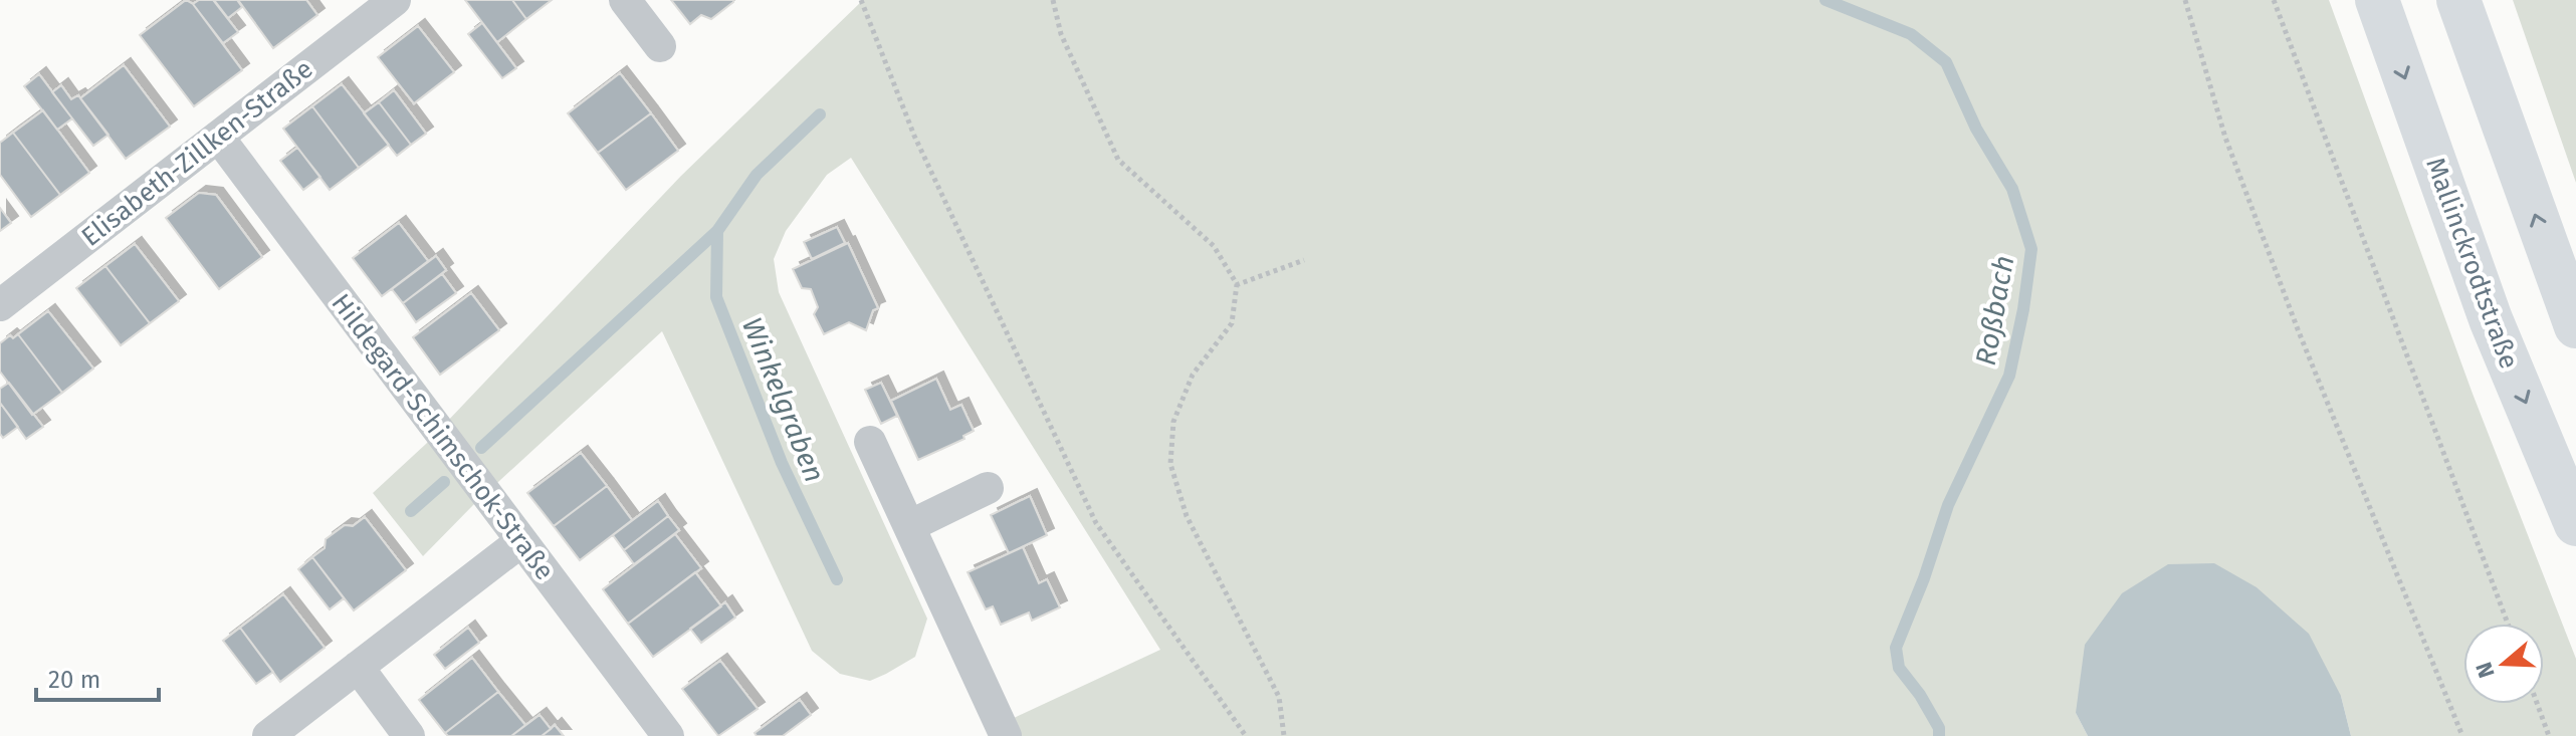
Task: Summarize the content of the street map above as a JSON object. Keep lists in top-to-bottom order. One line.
{"streets":{"highway":["Mallinckrodtstraße"],"street":["Elisabeth-Zillken-Straße","Hildegard-Schimschok-Straße"]},"crossings":[["Elisabeth-Zillken-Straße","Hildegard-Schimschok-Straße"]],"water":["Roßbach","Winkelgraben"],"scale_bar":"20 m","north":"left"}
